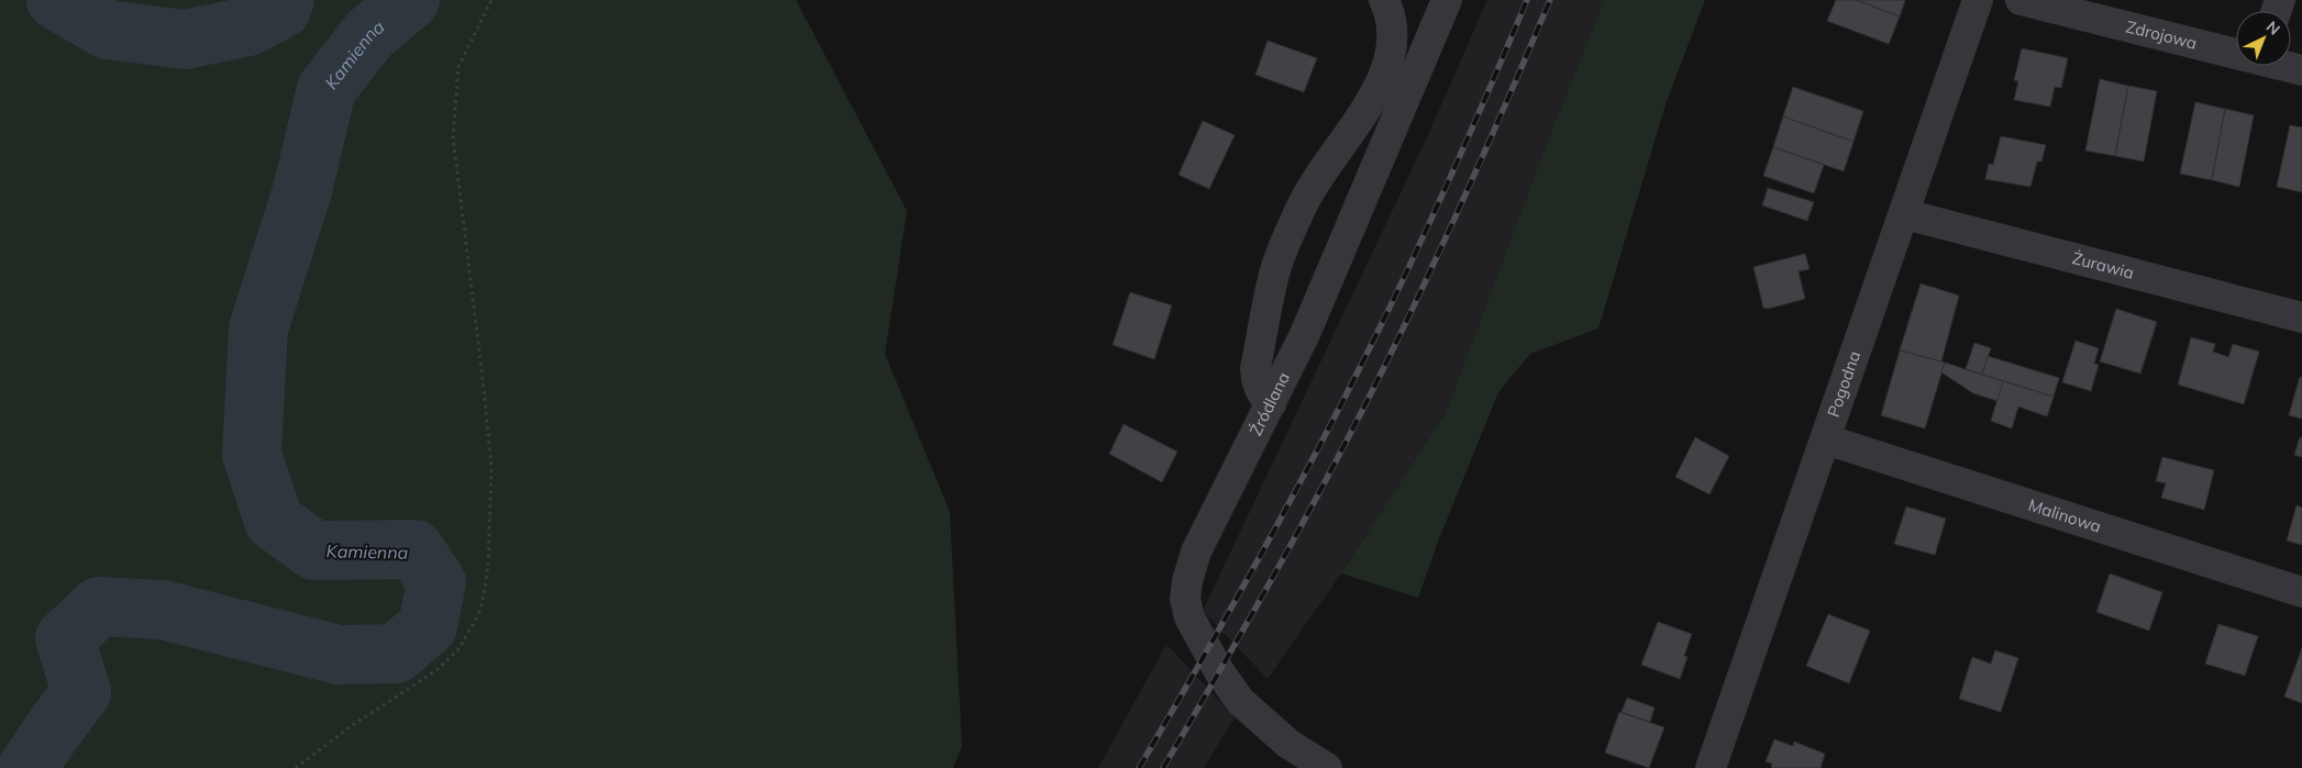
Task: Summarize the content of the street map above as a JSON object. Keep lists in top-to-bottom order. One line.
{"streets":{"street":["Zdrojowa","Żurawia","Pogodna","Źródlana","Malinowa"]},"crossings":[["Żurawia","Pogodna"],["Pogodna","Malinowa"]],"water":["Kamienna"],"north":"top right"}
